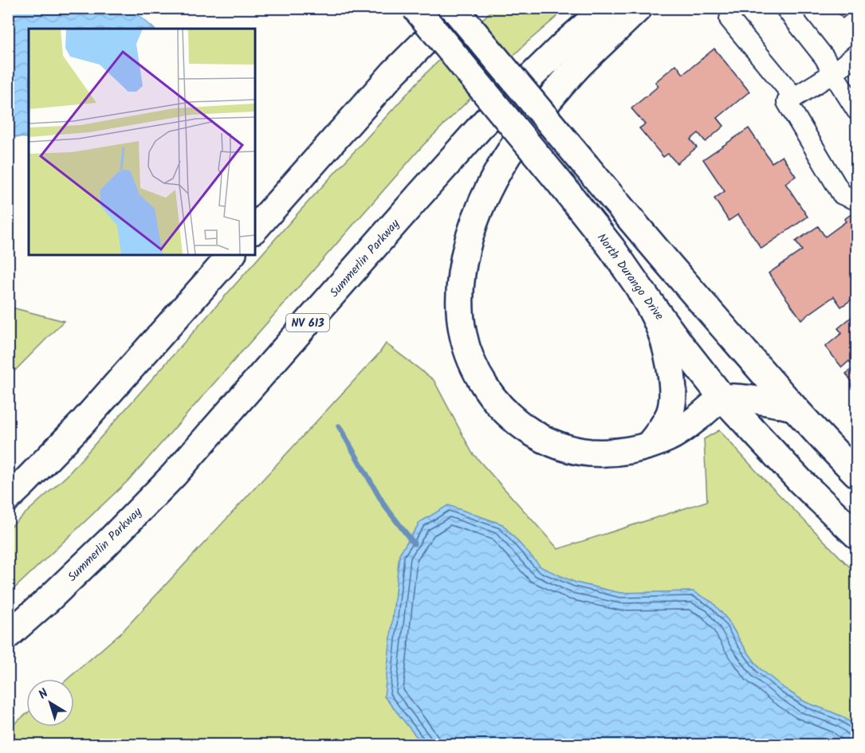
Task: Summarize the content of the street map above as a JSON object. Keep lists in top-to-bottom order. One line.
{"streets":{"main road":["Summerlin Parkway","North Durango Drive","NV 613"]},"north":"top left"}
